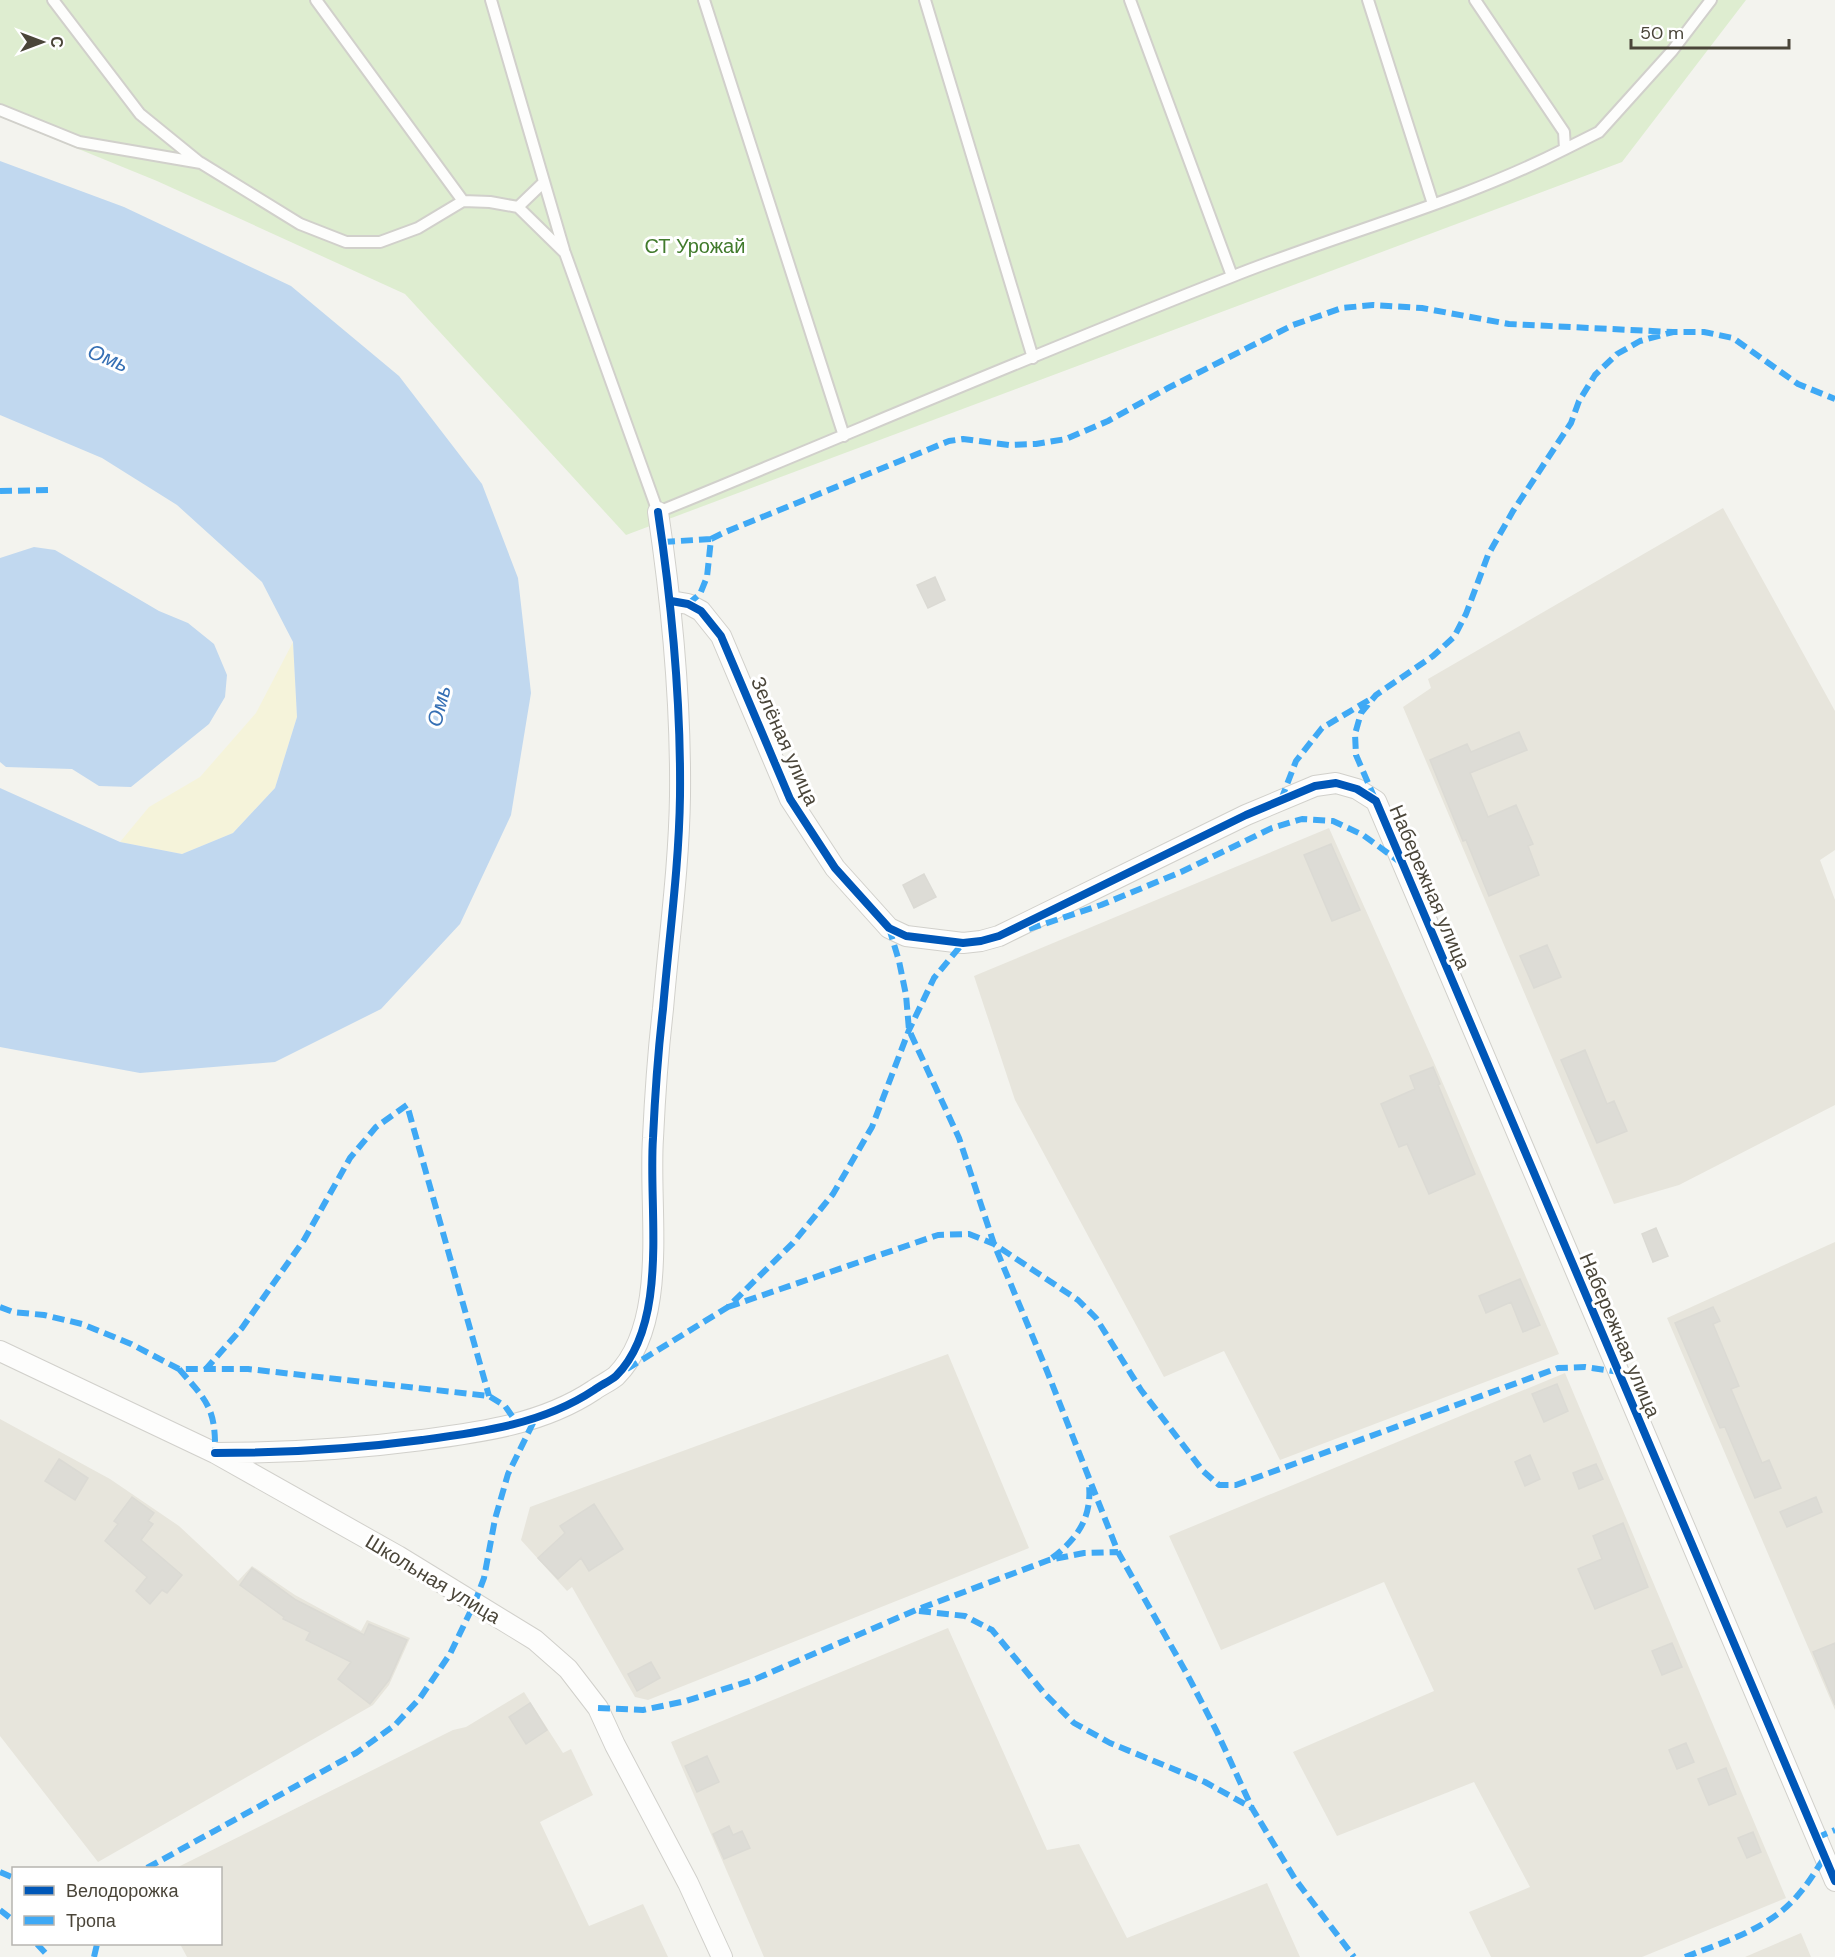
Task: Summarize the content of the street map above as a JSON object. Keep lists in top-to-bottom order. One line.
{"streets":{"street":["Зелёная улица","Набережная улица","Школьная улица"]},"crossings":[["Зелёная улица","Набережная улица"]],"water":["Омь"],"parks":["СТ Урожай"],"legend":["Велодорожка","Тропа"],"scale_bar":"50 m","north":"right"}
